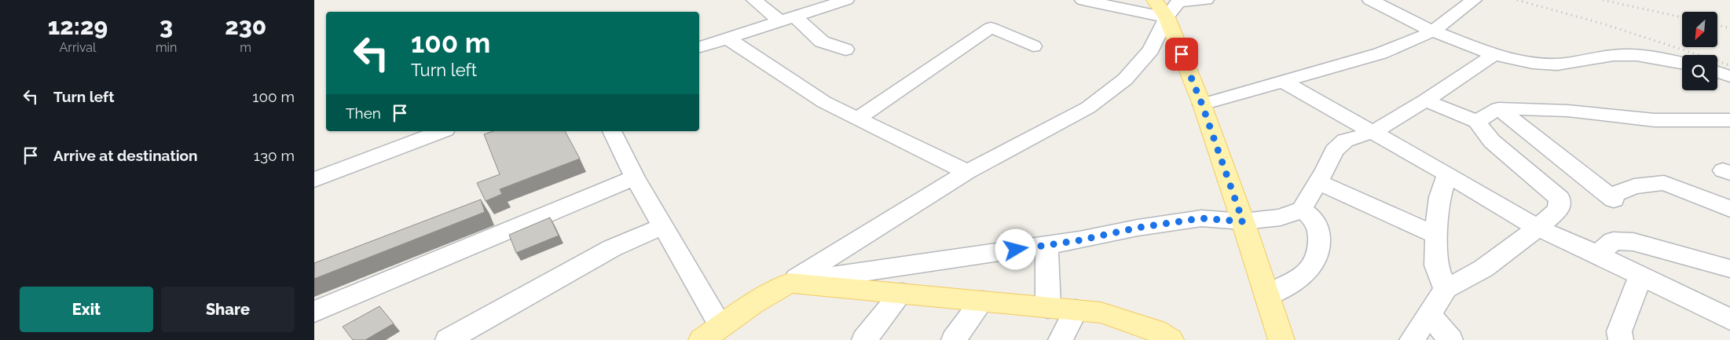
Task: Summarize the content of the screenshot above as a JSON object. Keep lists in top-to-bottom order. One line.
{"north":"bottom left","page":{"eta":["12:29","Arrival","3","min","230","m"],"turn":["100 m","Turn left"],"list":[{"name":"Turn left","value":"100 m"},{"name":"Arrive at destination","value":"130 m"}],"then":"Then","buttons":["Exit","Share"]}}
